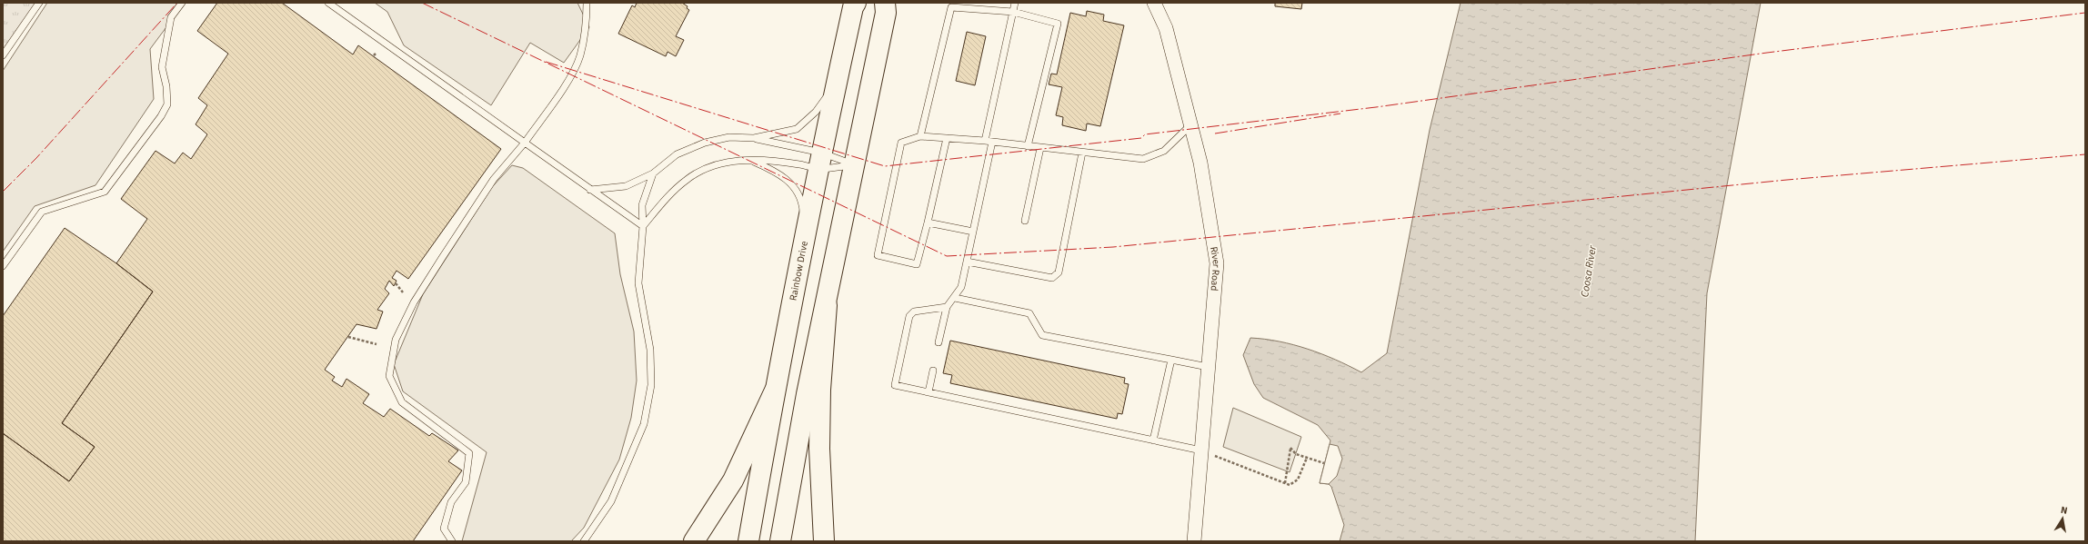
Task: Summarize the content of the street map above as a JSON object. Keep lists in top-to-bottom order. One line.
{"streets":{"main road":["Rainbow Drive"],"street":["River Road"]},"water":["Coosa River"],"north":"top"}
